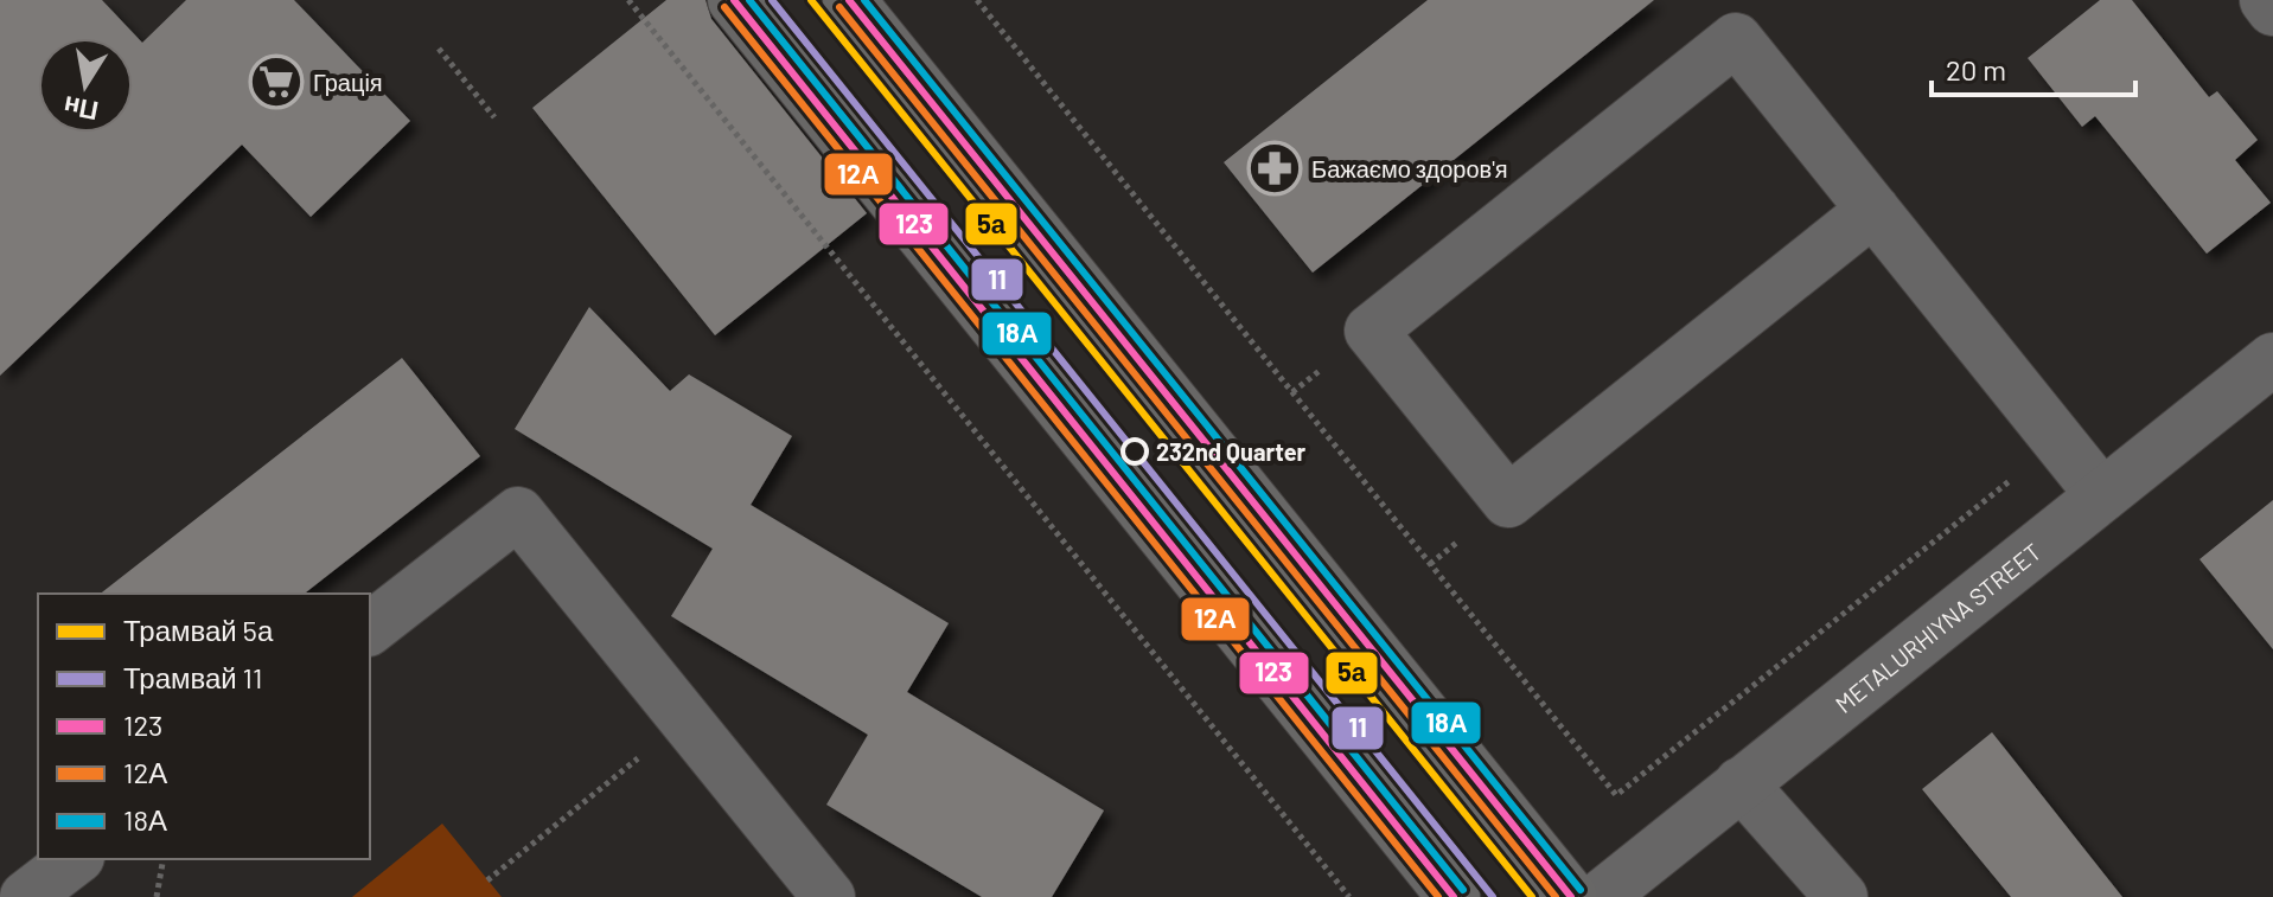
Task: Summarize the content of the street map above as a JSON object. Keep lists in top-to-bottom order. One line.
{"streets":{"street":["METALURHIYNA STREET"]},"places":{"supermarket":["Грація"],"pharmacy":["Бажаємо здоров'я"],"other":["232nd Quarter"]},"lines":["tram line 5а","tram line 11","transit line 123","transit line 18А","transit line 12А"],"legend":["Трамвай 5а","Трамвай 11","123","12А","18А"],"scale_bar":"20 m","north":"bottom"}
